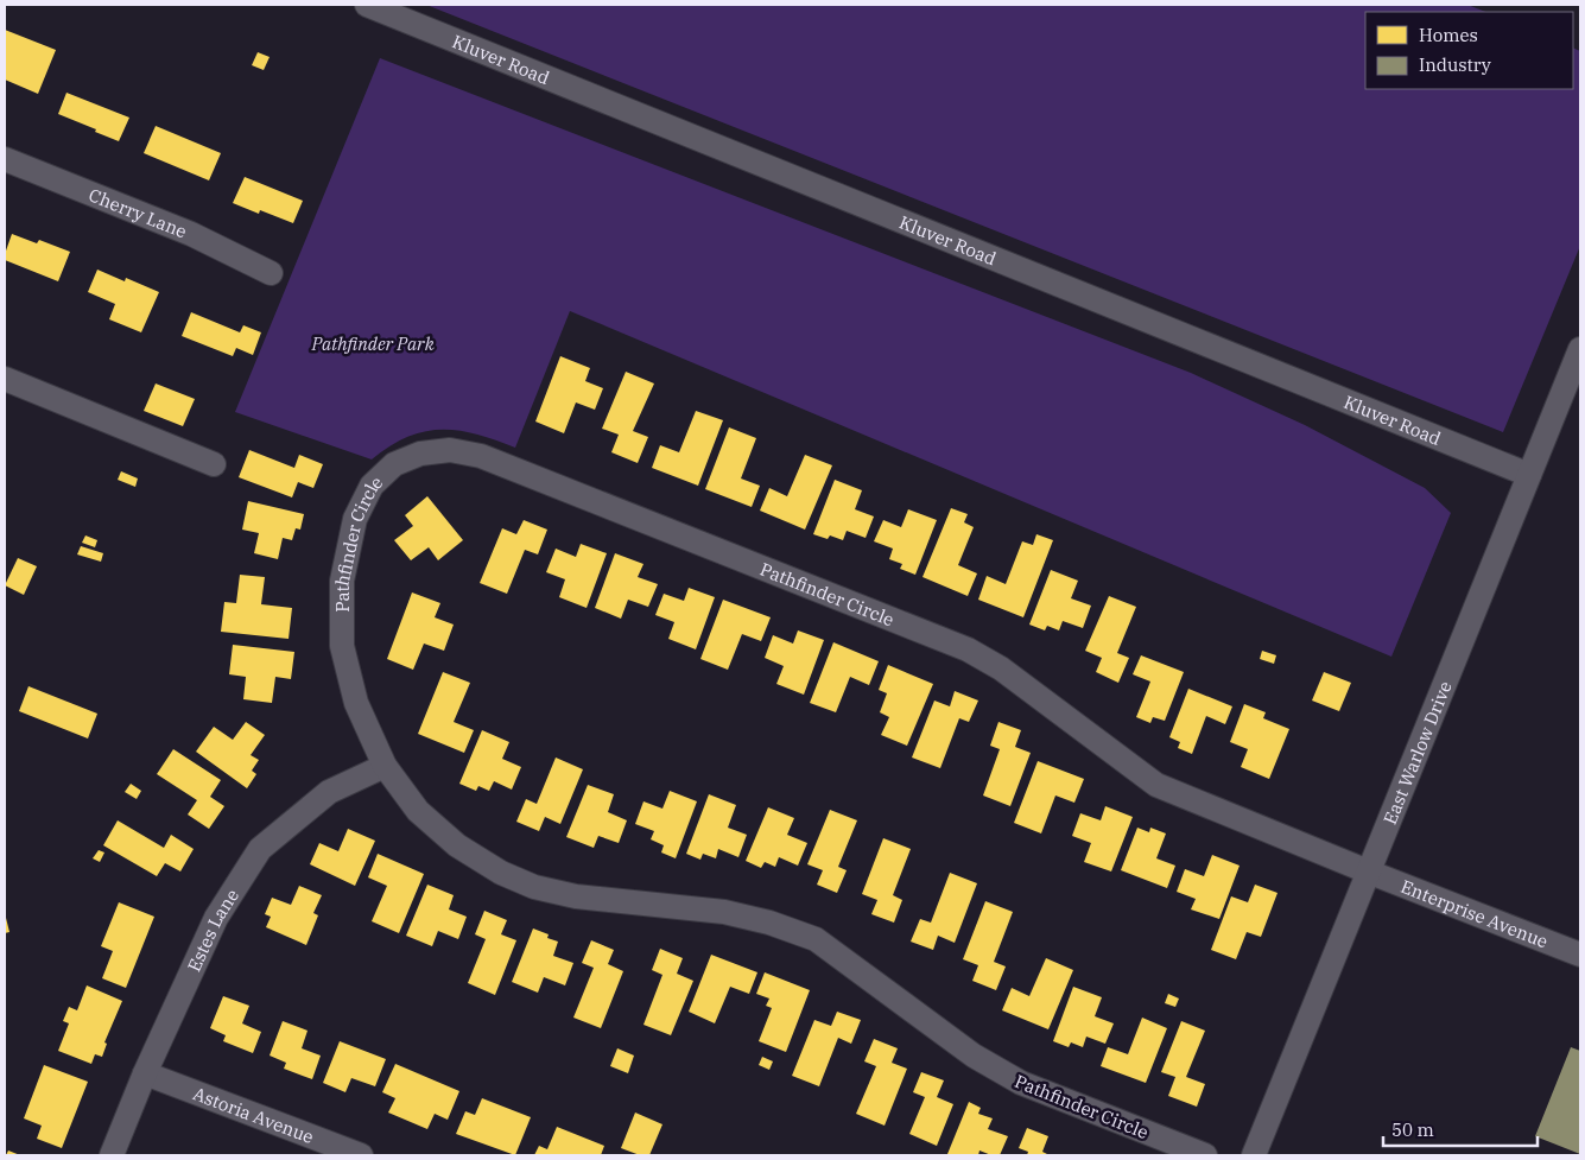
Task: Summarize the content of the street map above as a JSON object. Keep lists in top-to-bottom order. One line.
{"streets":{"street":["Kluver Road","Cherry Lane","Pathfinder Circle","East Warlow Drive","Enterprise Avenue","Estes Lane","Astoria Avenue"]},"crossings":[["Kluver Road","East Warlow Drive"],["Pathfinder Circle","East Warlow Drive"],["Pathfinder Circle","Enterprise Avenue"],["Pathfinder Circle","Estes Lane"],["East Warlow Drive","Enterprise Avenue"],["Estes Lane","Astoria Avenue"]],"parks":["Pathfinder Park"],"legend":["Homes","Industry"],"scale_bar":"50 m"}
